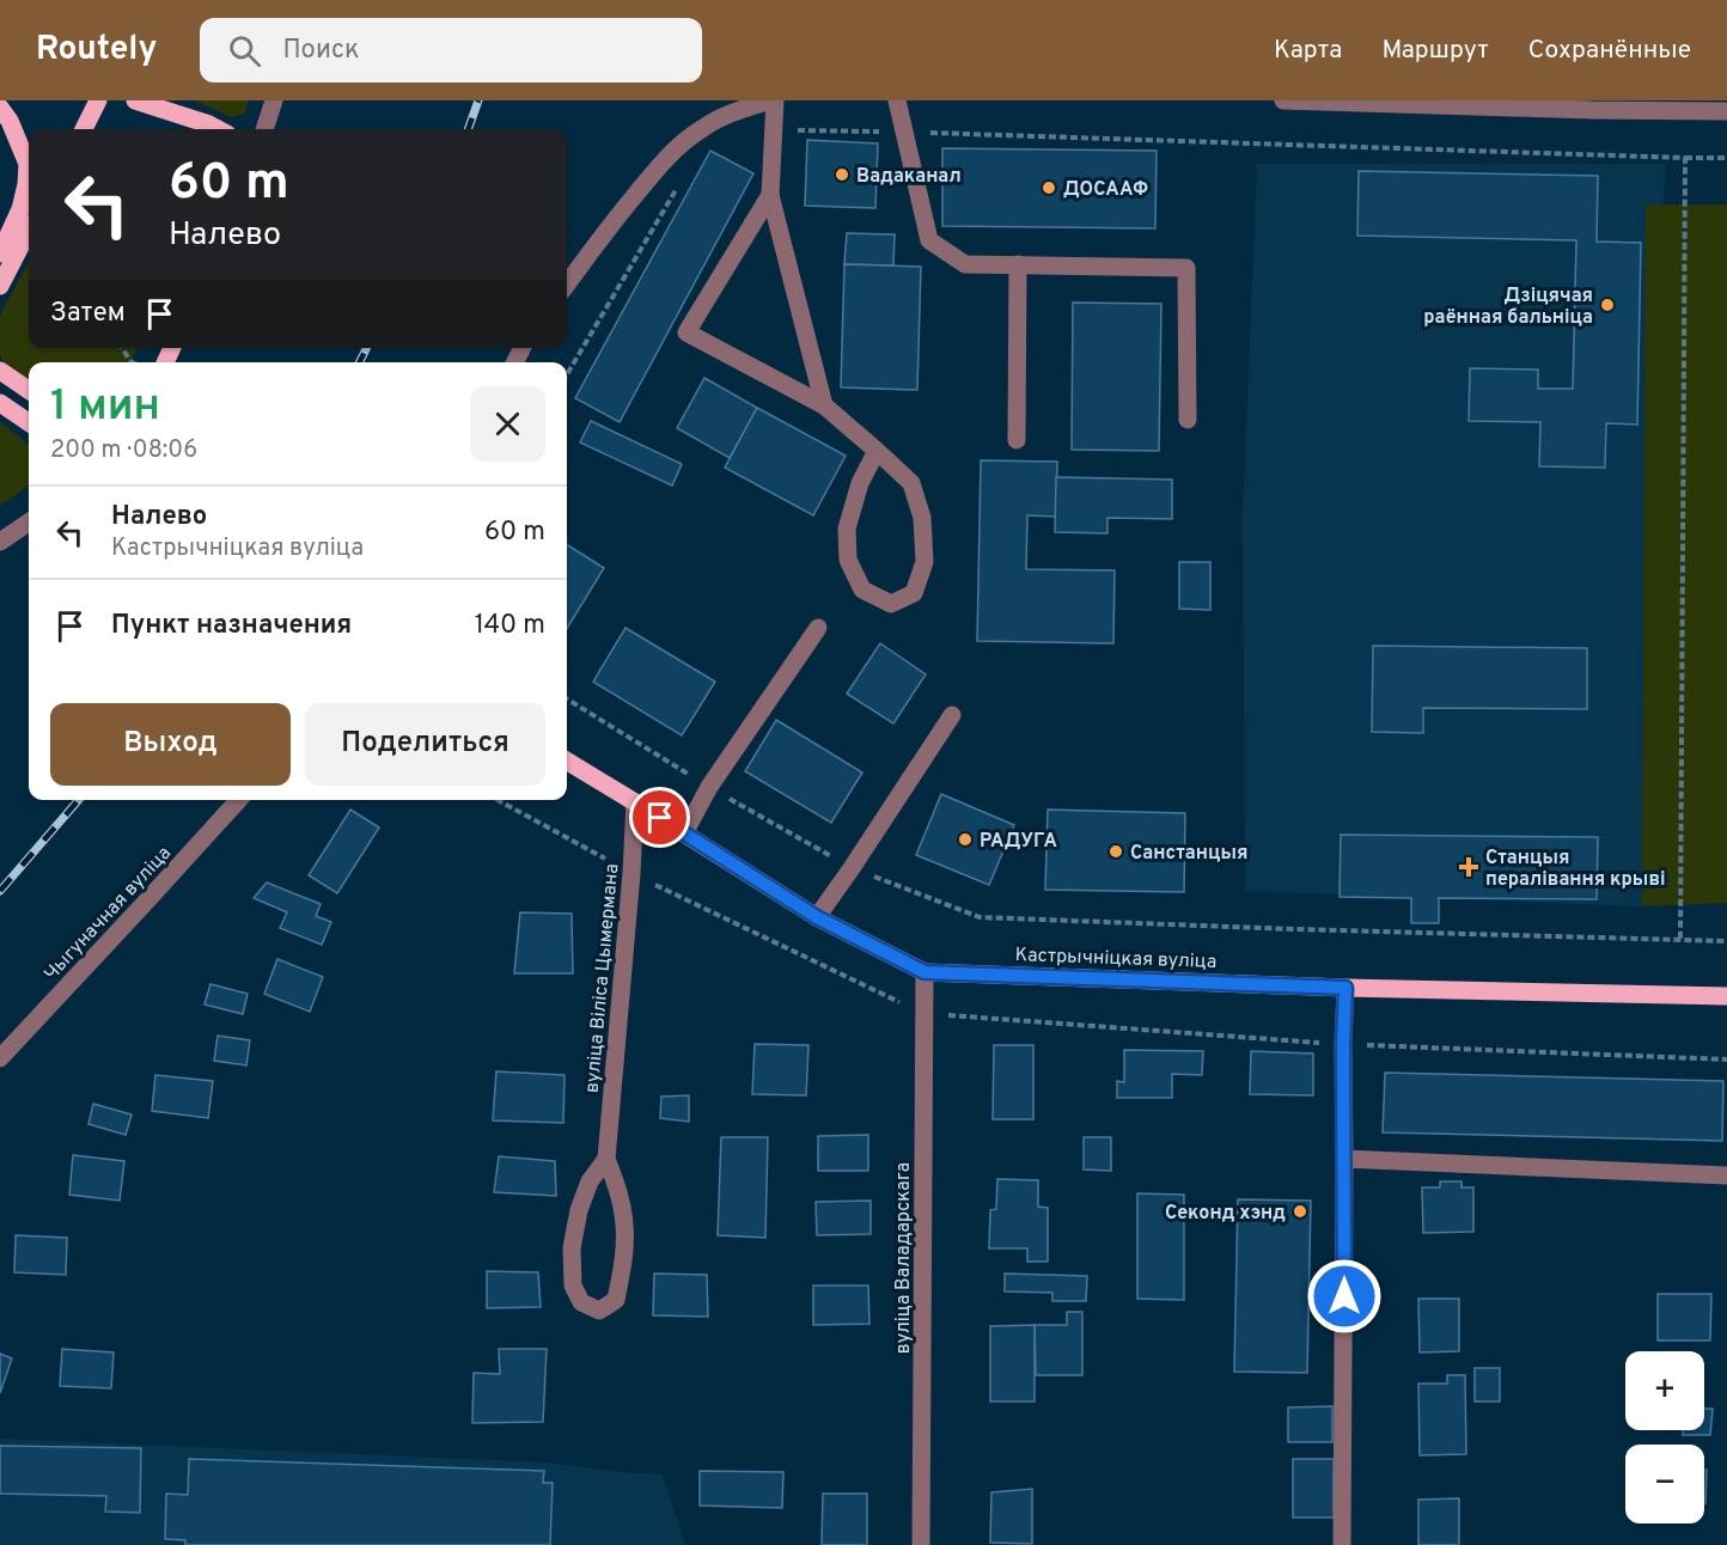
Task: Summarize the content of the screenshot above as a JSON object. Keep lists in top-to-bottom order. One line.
{"streets":{"main road":["Кастрычніцкая вуліца"],"street":["Чыгуначная вуліца","вуліца Віліса Цымермана","вуліца Валадарскага"]},"crossings":[["Кастрычніцкая вуліца","вуліца Віліса Цымермана"],["Кастрычніцкая вуліца","вуліца Валадарскага"]],"places":{"other":["Вадаканал","ДОСААФ","Дзіцячая раённая бальніца","РАДУГА","Санстанцыя","Секонд хэнд"],"health":["Станцыя пералівання крыві"]},"page":{"header":"Routely","search":"Поиск","nav":["Карта","Маршрут","Сохранённые"],"turn":["60 m","Налево"],"then":"Затем","heading":["1 мин","200 m · 08:06"],"list":[{"name":"Налево","note":"Кастрычніцкая вуліца","value":"60 m"},{"name":"Пункт назначения","value":"140 m"}],"buttons":["Выход","Поделиться"],"map_buttons":["+","−"]}}
